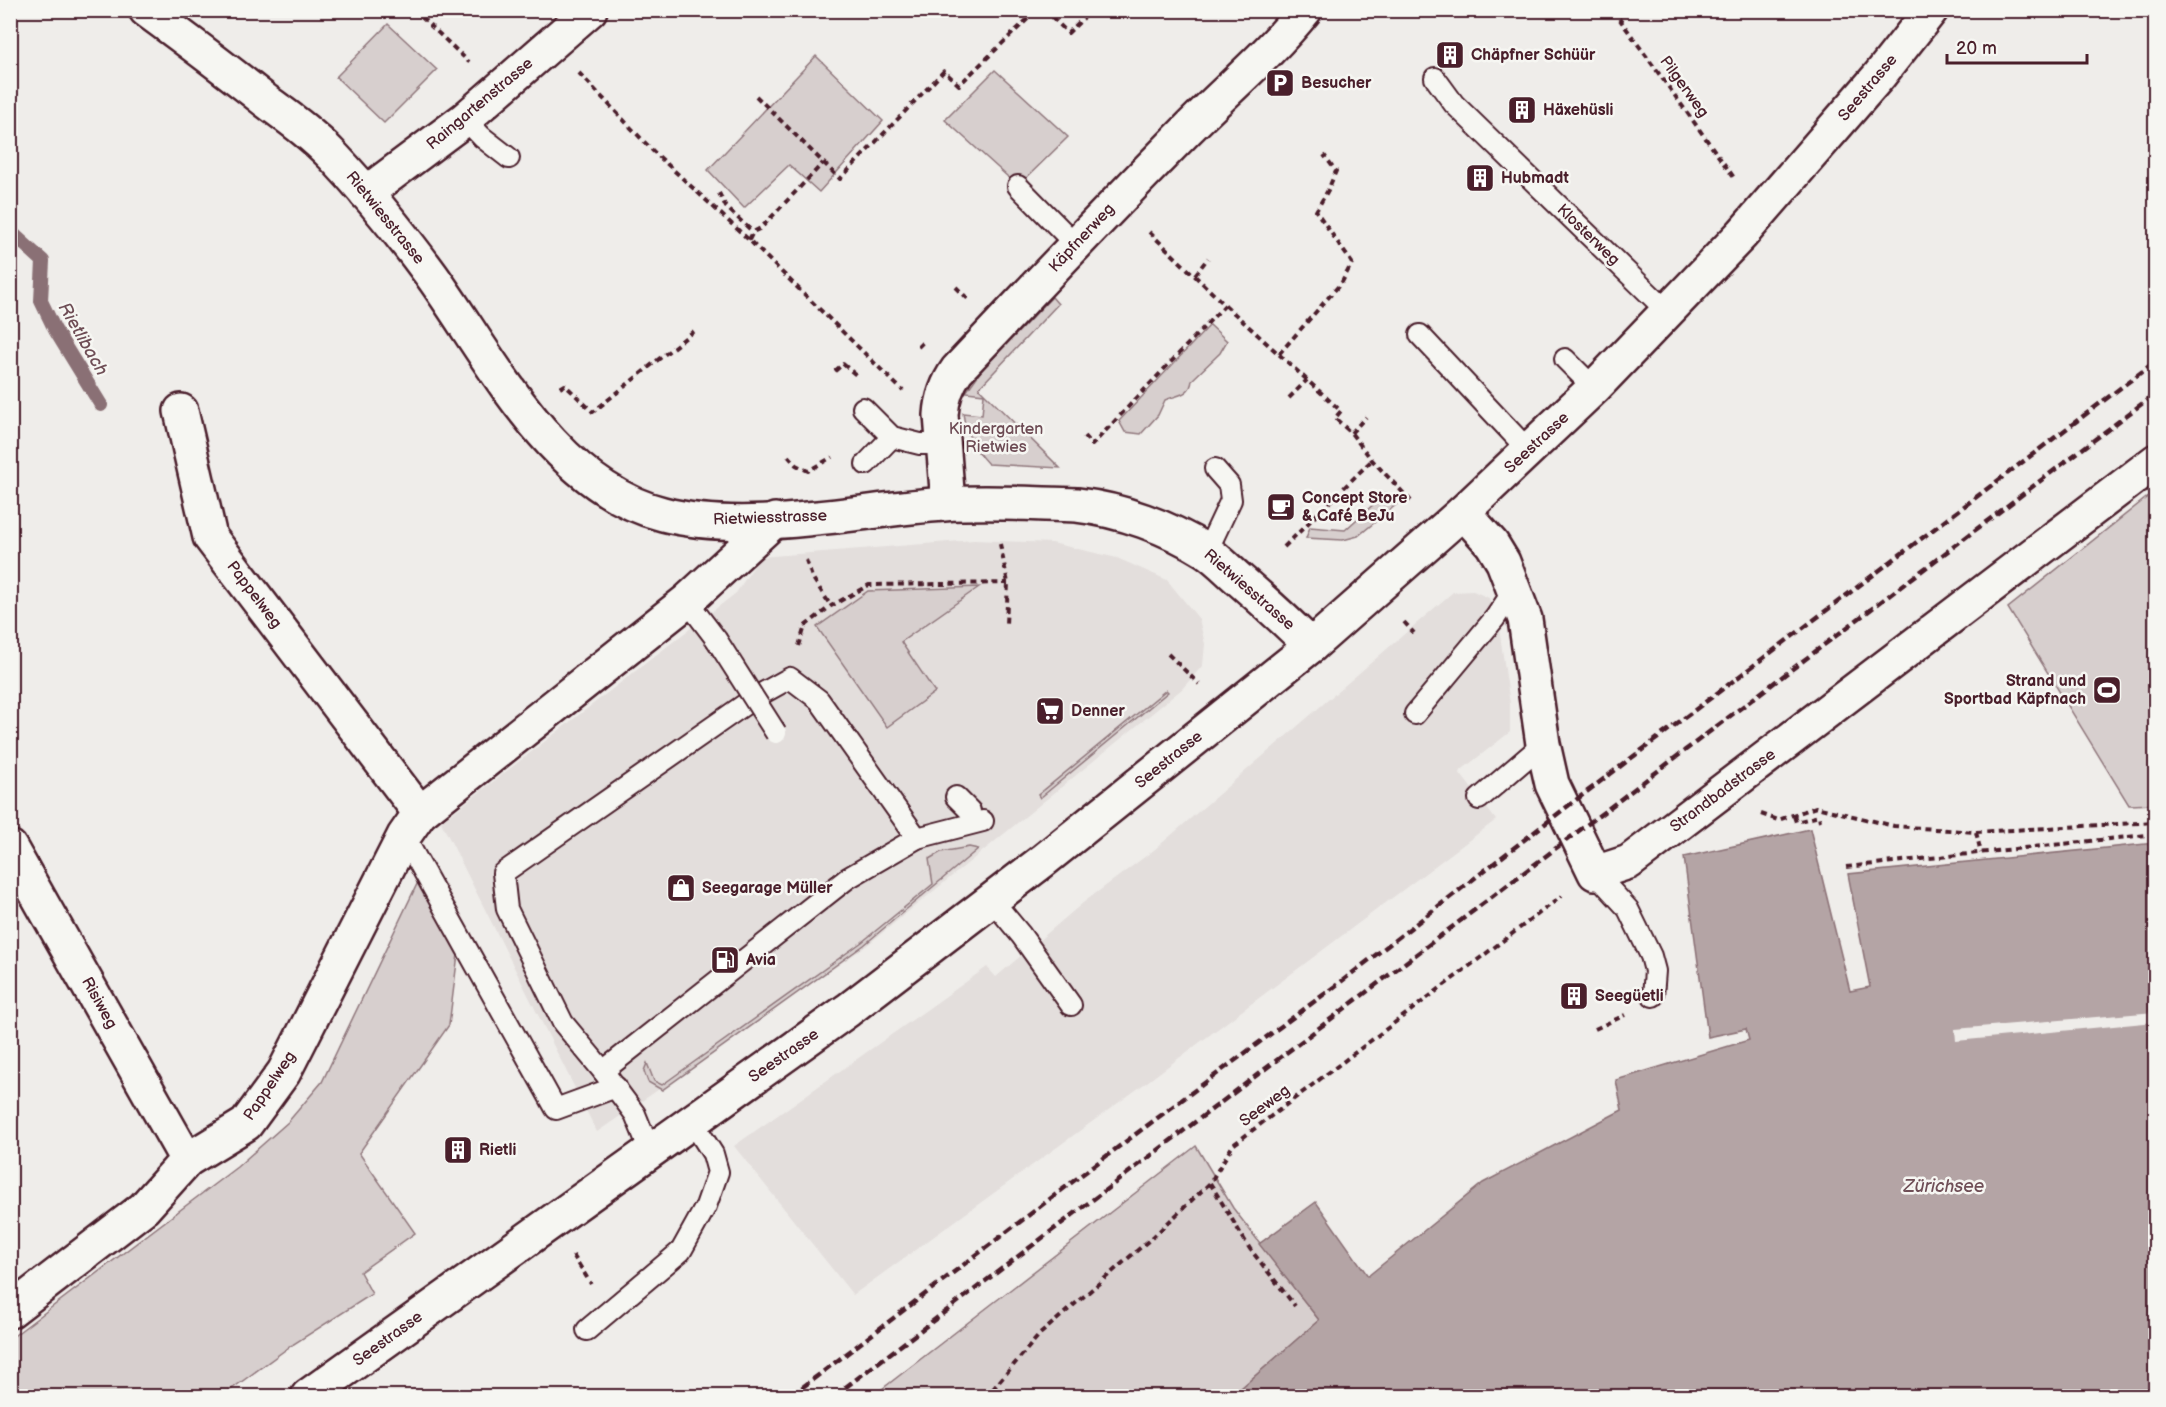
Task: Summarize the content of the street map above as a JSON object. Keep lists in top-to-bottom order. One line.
{"streets":{"street":["Seestrasse","Raingartenstrasse","Rietwiesstrasse","Käpfnerweg","Pappelweg","Strandbadstrasse","Risiweg"],"lane":["Klosterweg"],"path":["Pilgerweg","Seeweg"]},"crossings":[["Seestrasse","Rietwiesstrasse"],["Seestrasse","Klosterweg"],["Raingartenstrasse","Rietwiesstrasse"],["Rietwiesstrasse","Käpfnerweg"],["Rietwiesstrasse","Pappelweg"],["Pappelweg","Risiweg"],["Strandbadstrasse","Seeweg"]],"water":["Rietlibach","Zürichsee"],"parks":["Kindergarten Rietwies"],"places":{"building":["Chäpfner Schüür","Häxehüsli","Hubmadt","Seegüetli","Rietli"],"parking":["Besucher"],"cafe":["Concept Store & Café BeJu"],"sports":["Strand und Sportbad Käpfnach"],"supermarket":["Denner"],"shop":["Seegarage Müller"],"fuel station":["Avia"]},"scale_bar":"20 m"}
